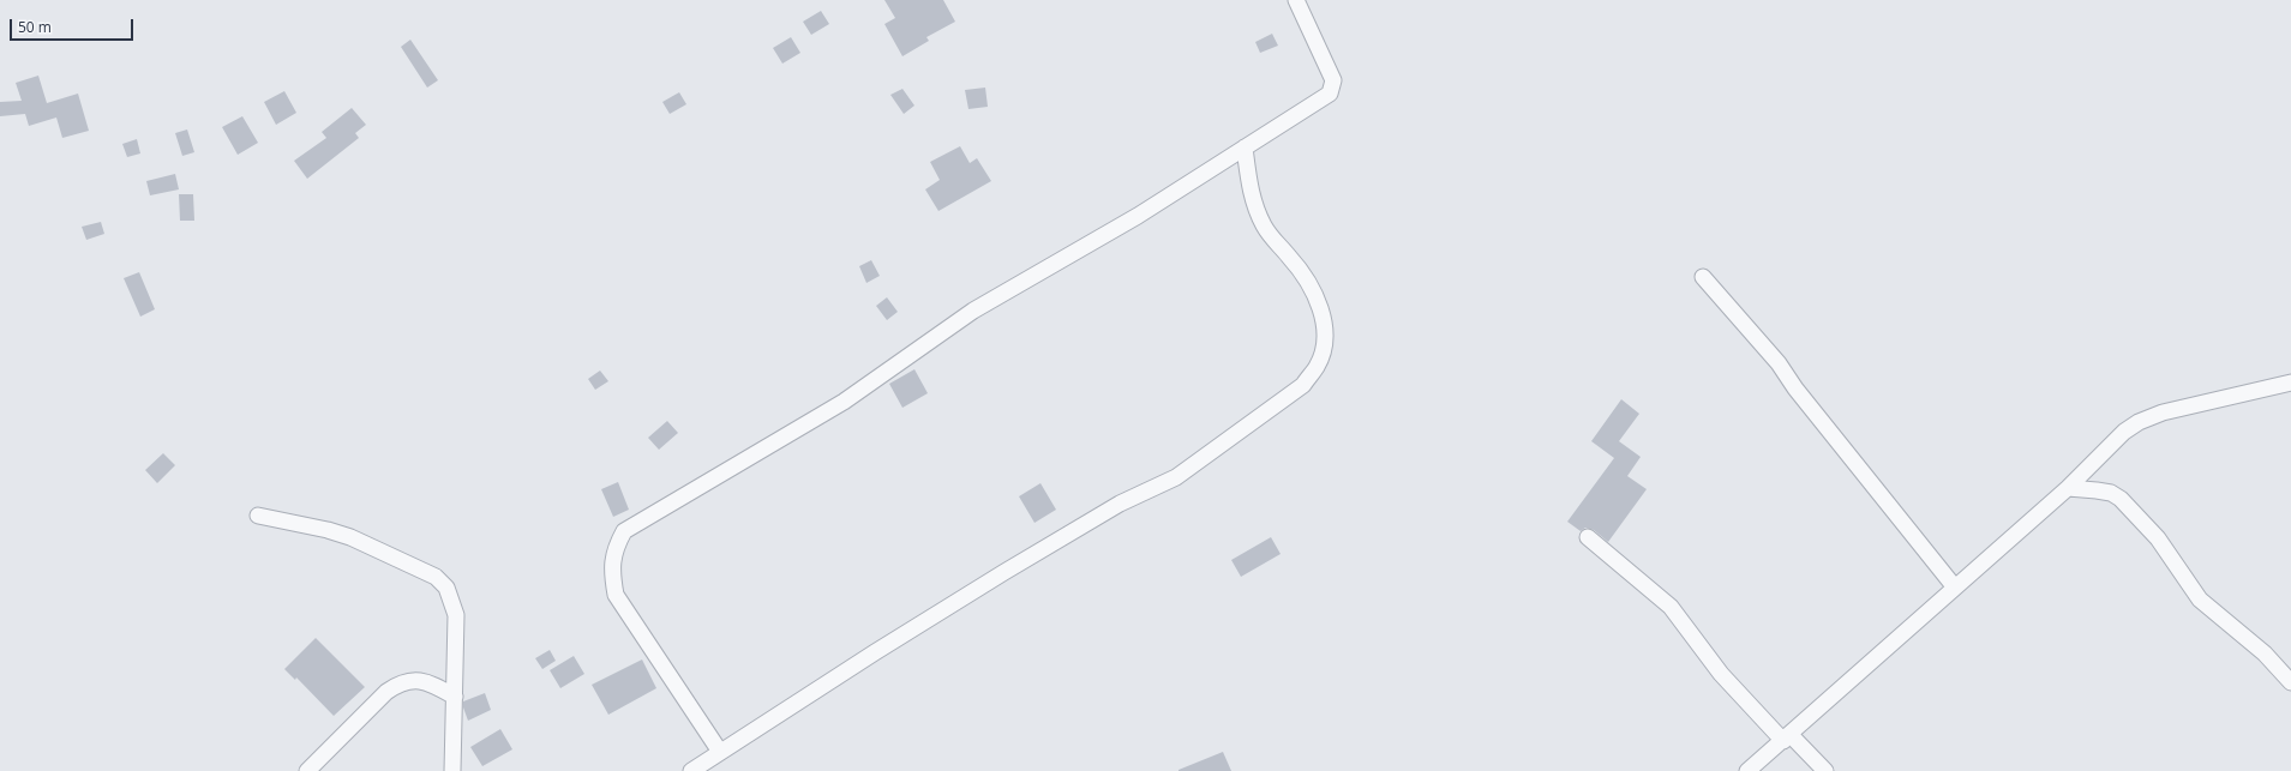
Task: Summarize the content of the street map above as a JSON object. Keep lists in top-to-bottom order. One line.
{"scale_bar":"50 m"}
